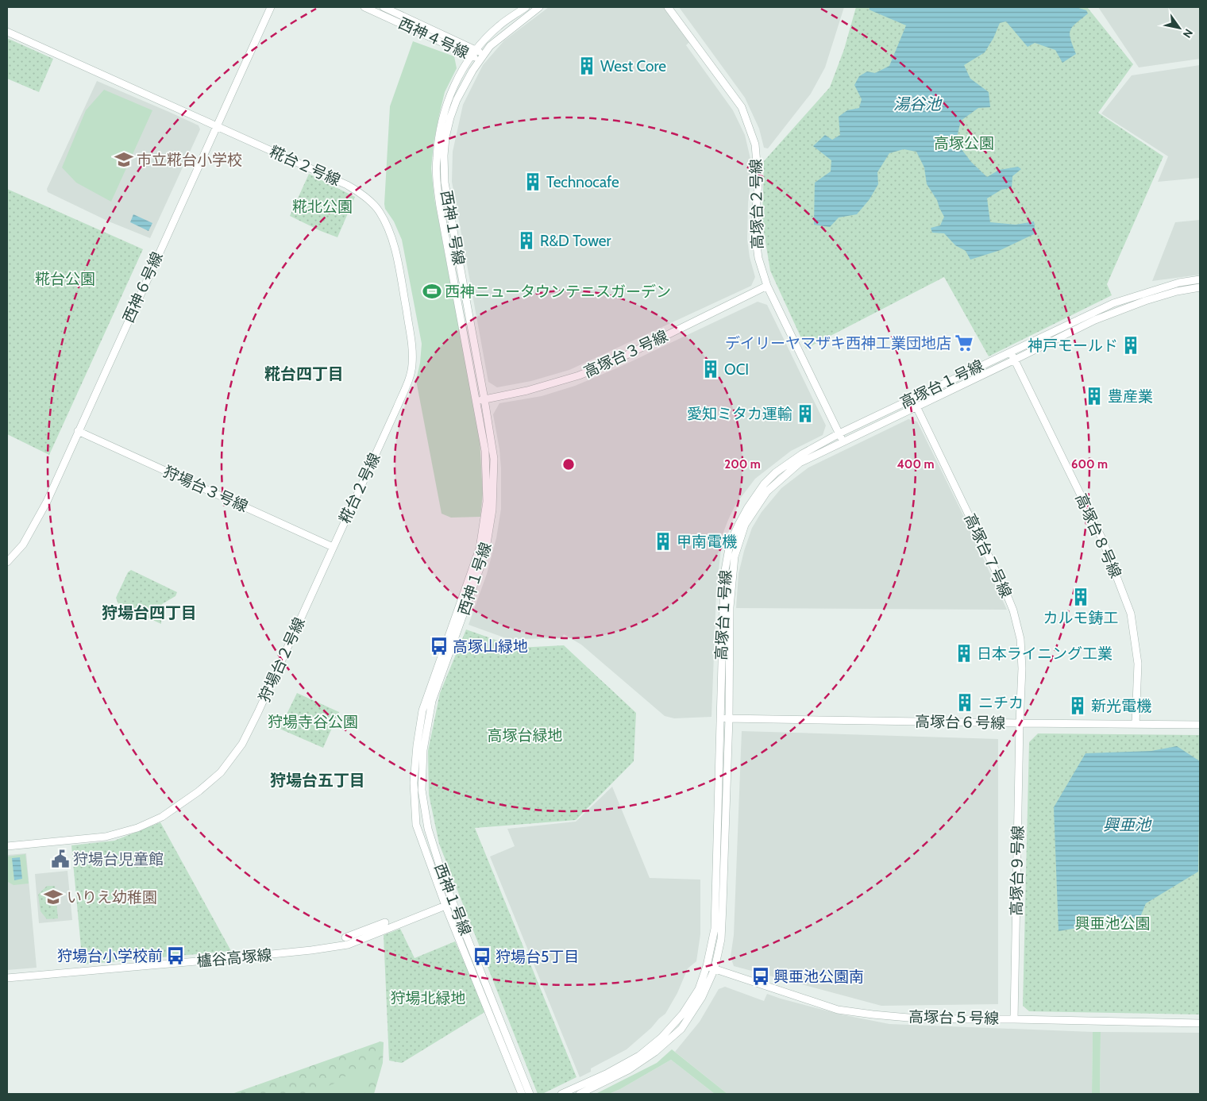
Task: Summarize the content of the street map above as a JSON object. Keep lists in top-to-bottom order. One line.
{"streets":{"street":["西神４号線","糀台２号線","高塚台２号線","西神１号線","西神６号線","高塚台３号線","高塚台１号線","狩場台３号線","高塚台８号線","高塚台７号線","狩場台２号線","高塚台６号線","高塚台９号線","櫨谷高塚線","高塚台５号線"]},"crossings":[["西神４号線","西神１号線"],["糀台２号線","西神６号線"],["糀台２号線","狩場台３号線"],["糀台２号線","狩場台２号線"],["高塚台２号線","高塚台３号線"],["高塚台２号線","高塚台１号線"],["西神１号線","高塚台３号線"],["西神１号線","櫨谷高塚線"],["西神６号線","狩場台３号線"],["高塚台１号線","高塚台８号線"],["高塚台１号線","高塚台７号線"],["高塚台１号線","高塚台６号線"],["高塚台１号線","高塚台５号線"],["狩場台３号線","狩場台２号線"],["高塚台８号線","高塚台６号線"],["高塚台７号線","高塚台６号線"],["高塚台７号線","高塚台９号線"],["高塚台６号線","高塚台９号線"],["高塚台９号線","高塚台５号線"]],"districts":["糀台四丁目","狩場台四丁目","狩場台五丁目"],"water":["湯谷池","興亜池"],"parks":["高塚公園","糀北公園","糀台公園","狩場寺谷公園","高塚台緑地","興亜池公園","狩場北緑地"],"places":{"building":["West Core","Technocafe","R&D Tower","神戸モールド","OCI","豊産業","愛知ミタカ運輸","甲南電機","カルモ鋳工","日本ライニング工業","ニチカ","新光電機"],"school or university":["市立糀台小学校","いりえ幼稚園"],"sports":["西神ニュータウンテニスガーデン"],"supermarket":["デイリーヤマザキ西神工業団地店"],"bus stop":["高塚山緑地","狩場台小学校前","狩場台5丁目","興亜池公園南"],"public building":["狩場台児童館"]},"north":"bottom right","rings":["200 m","400 m","600 m"]}
